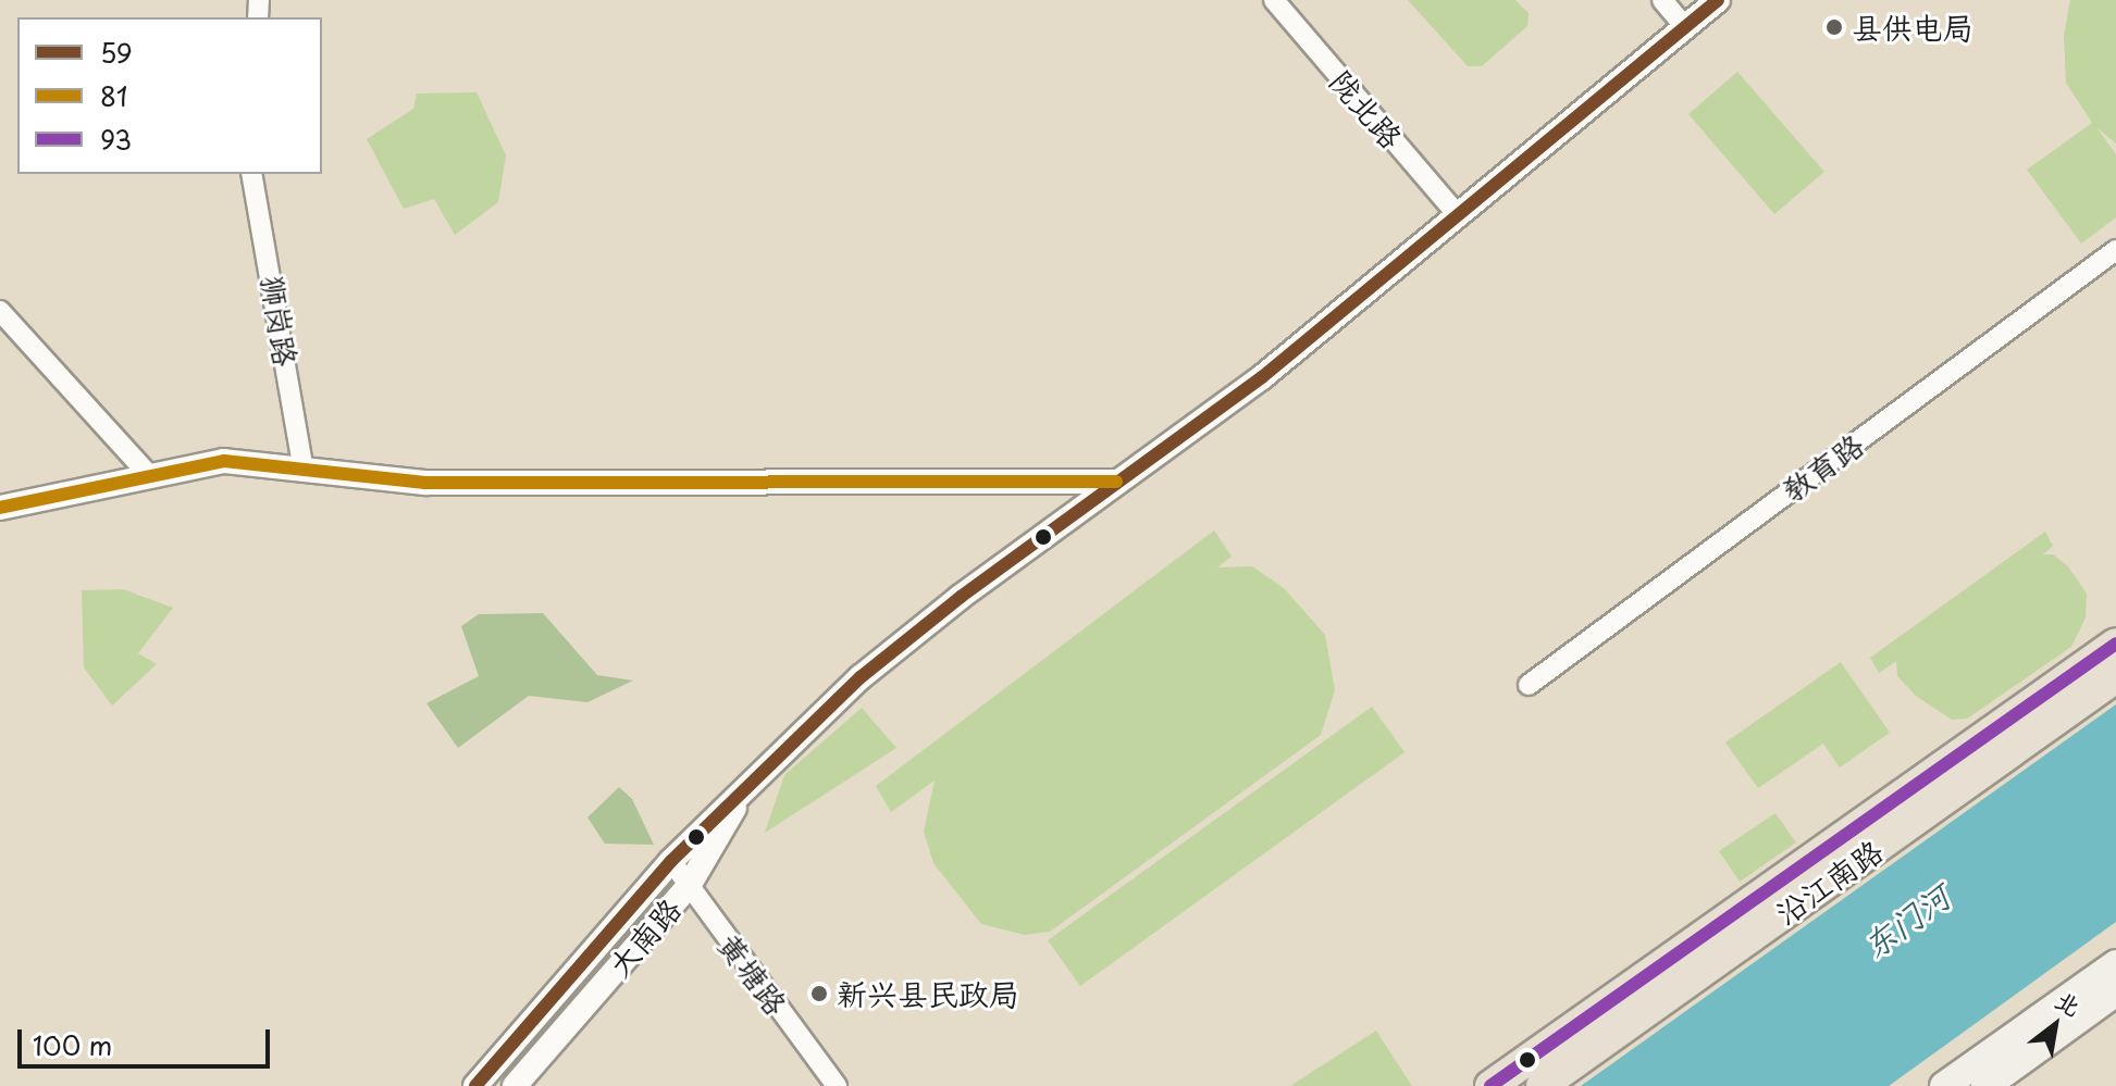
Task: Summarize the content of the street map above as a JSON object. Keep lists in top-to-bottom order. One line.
{"streets":{"main road":["沿江南路"],"street":["陇北路","狮岗路","教育路","大南路","黄塘路"]},"crossings":[["陇北路","大南路"],["大南路","黄塘路"]],"water":["东门河"],"places":["县供电局","新兴县民政局"],"lines":["transit line 59","transit line 81","transit line 93"],"legend":["59","81","93"],"scale_bar":"100 m","north":"top right"}
